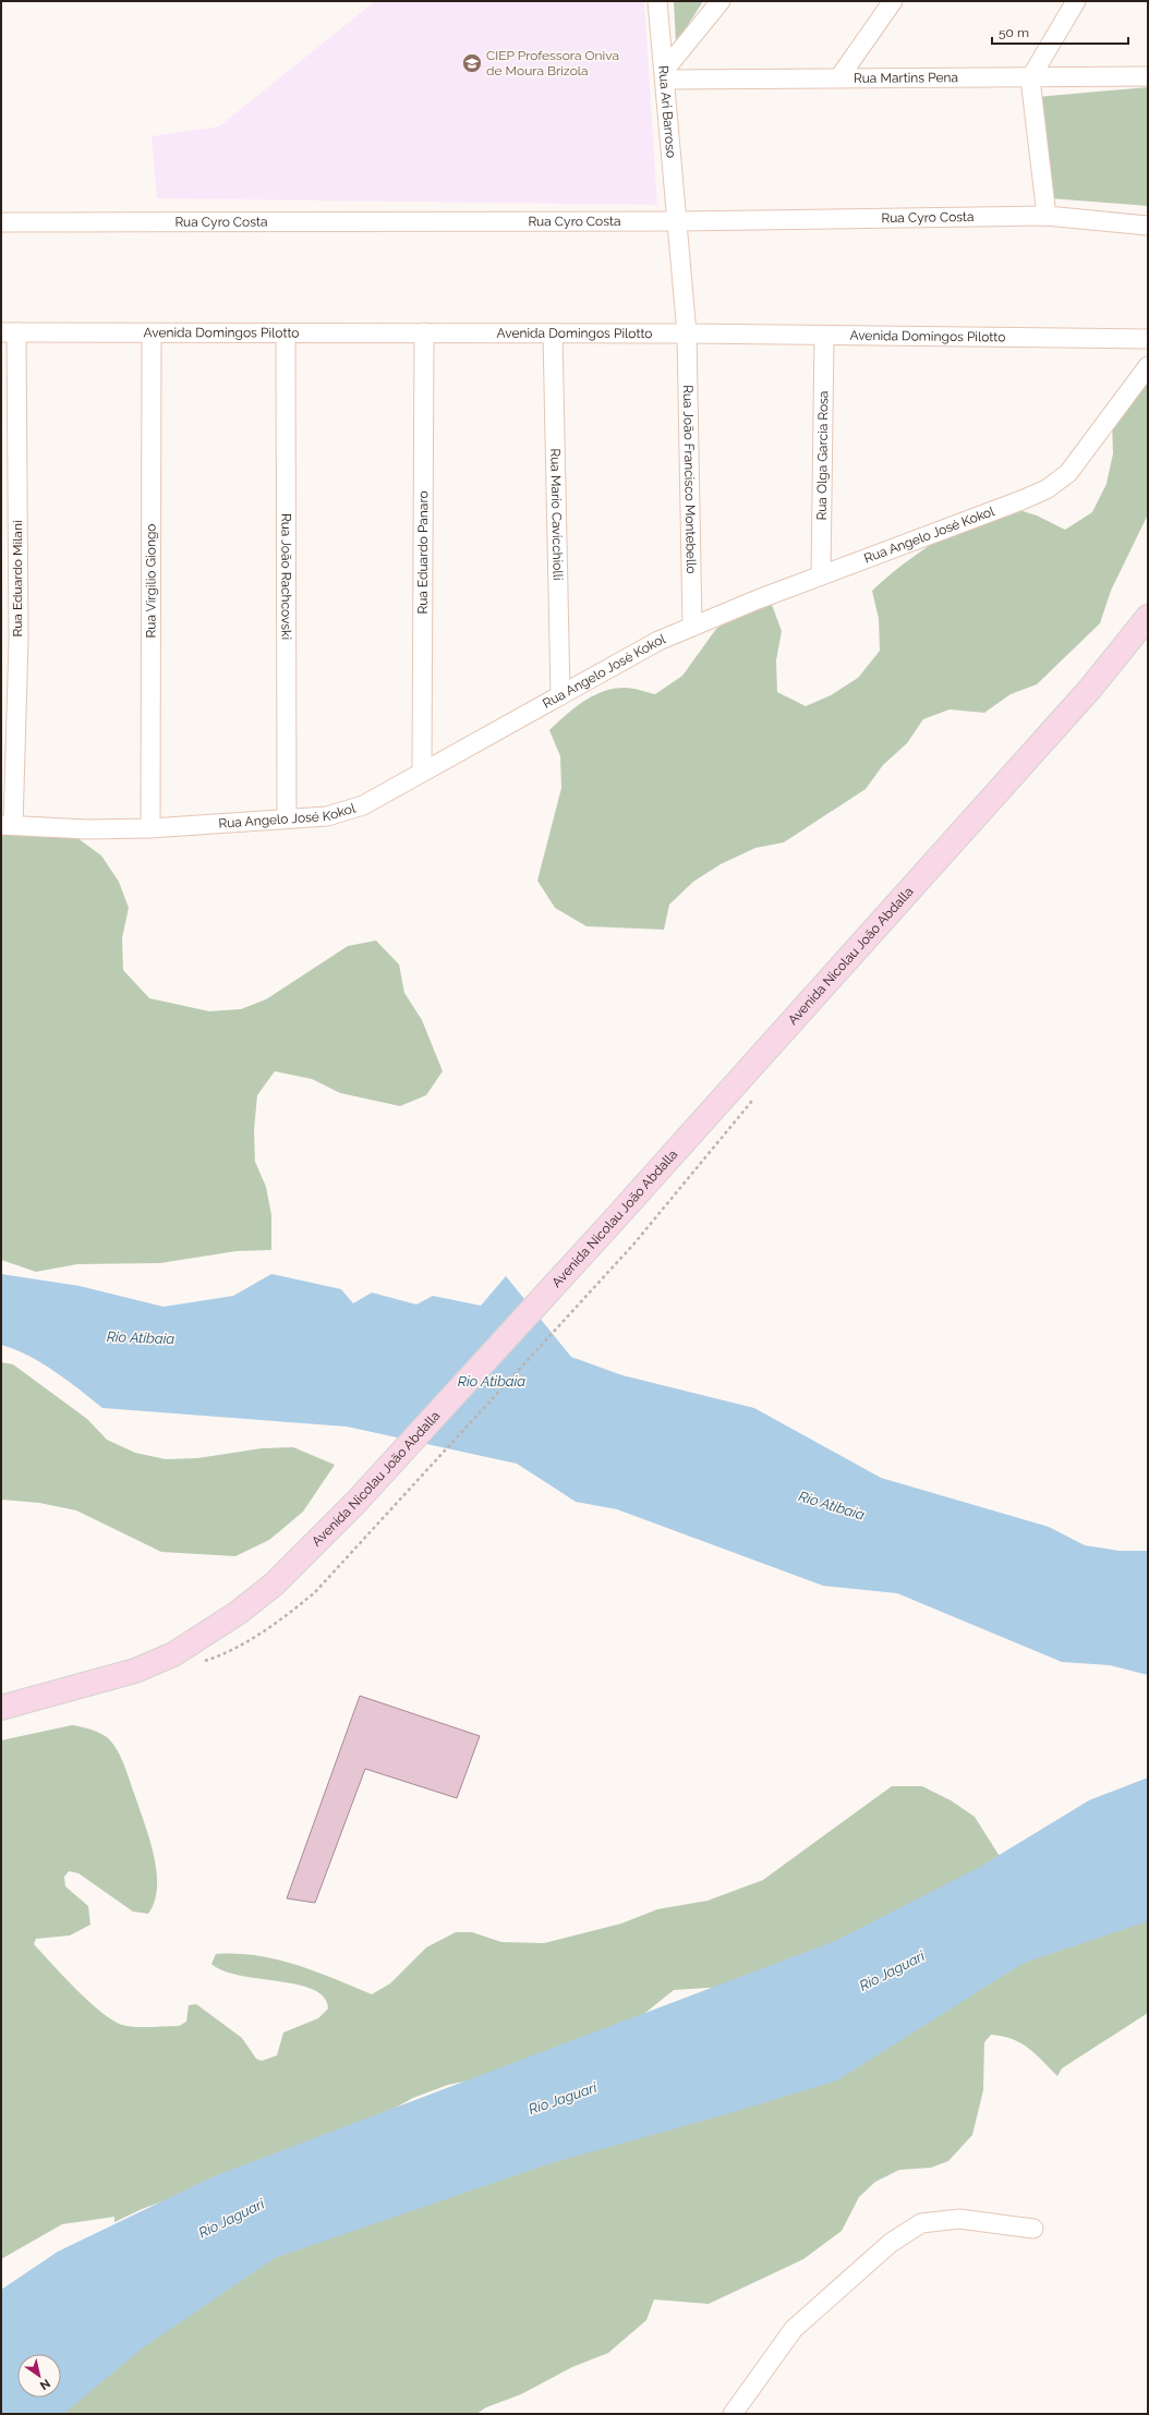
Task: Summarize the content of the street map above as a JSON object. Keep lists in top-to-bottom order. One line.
{"streets":{"main road":["Avenida Nicolau João Abdalla"],"street":["Rua Martins Pena","Rua Ari Barroso","Rua Cyro Costa","Avenida Domingos Pilotto","Rua Olga Garcia Rosa","Rua João Francisco Montebello","Rua Mario Cavicchiolli","Rua Angelo José Kokol","Rua Eduardo Panaro","Rua João Rachcovski","Rua Eduardo Milani","Rua Virgilio Giongo"]},"crossings":[["Rua Martins Pena","Rua Ari Barroso"],["Rua Ari Barroso","Rua Cyro Costa"],["Rua Ari Barroso","Avenida Domingos Pilotto"],["Rua Ari Barroso","Rua João Francisco Montebello"],["Avenida Domingos Pilotto","Rua Olga Garcia Rosa"],["Avenida Domingos Pilotto","Rua João Francisco Montebello"],["Avenida Domingos Pilotto","Rua Mario Cavicchiolli"],["Avenida Domingos Pilotto","Rua Eduardo Panaro"],["Avenida Domingos Pilotto","Rua João Rachcovski"],["Avenida Domingos Pilotto","Rua Eduardo Milani"],["Avenida Domingos Pilotto","Rua Virgilio Giongo"],["Rua Olga Garcia Rosa","Rua Angelo José Kokol"],["Rua João Francisco Montebello","Rua Angelo José Kokol"],["Rua Mario Cavicchiolli","Rua Angelo José Kokol"],["Rua Angelo José Kokol","Rua Eduardo Panaro"],["Rua Angelo José Kokol","Rua João Rachcovski"],["Rua Angelo José Kokol","Rua Eduardo Milani"],["Rua Angelo José Kokol","Rua Virgilio Giongo"]],"water":["Rio Atibaia","Rio Jaguari"],"places":{"school or university":["CIEP Professora Oniva de Moura Brizola"]},"scale_bar":"50 m","north":"bottom right"}
